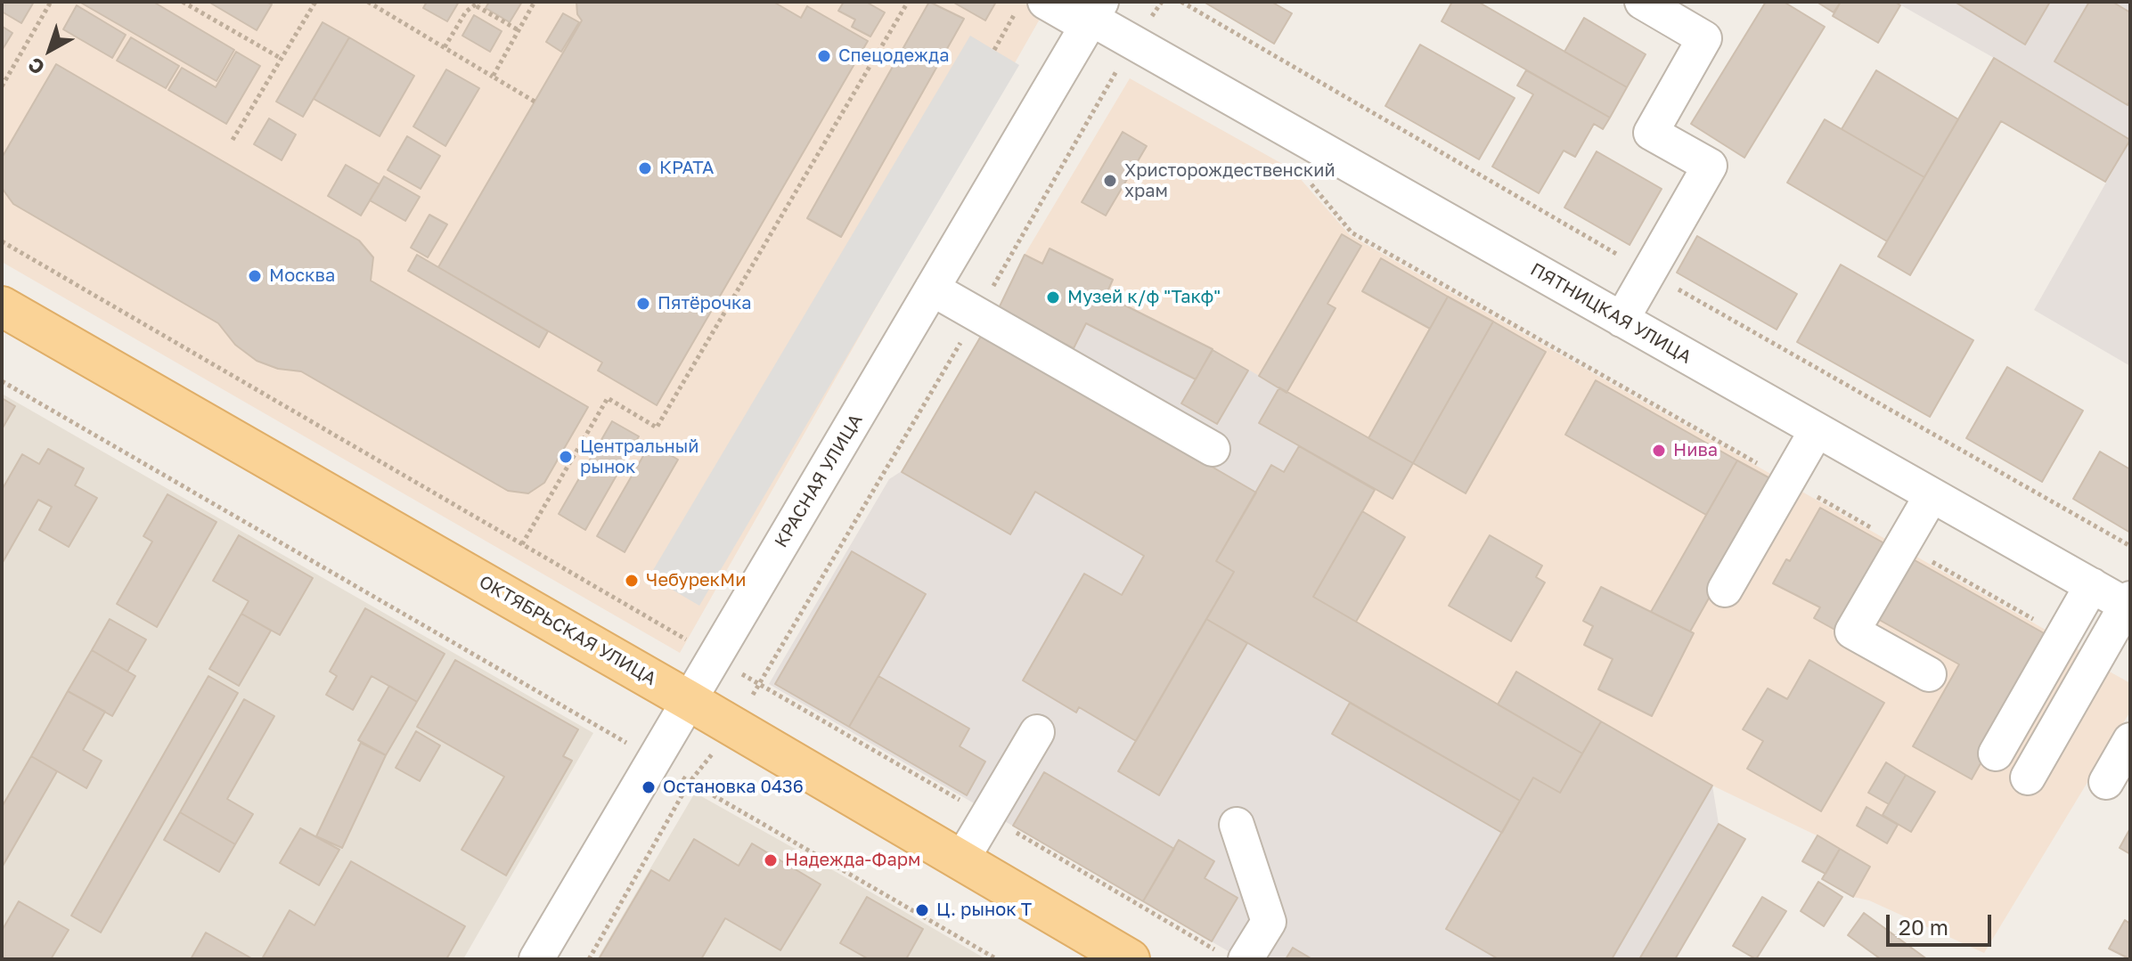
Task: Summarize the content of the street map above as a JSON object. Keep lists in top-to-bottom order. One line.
{"streets":{"main road":["ОКТЯБРЬСКАЯ УЛИЦА"],"street":["ПЯТНИЦКАЯ УЛИЦА","КРАСНАЯ УЛИЦА"]},"crossings":[["ПЯТНИЦКАЯ УЛИЦА","КРАСНАЯ УЛИЦА"],["КРАСНАЯ УЛИЦА","ОКТЯБРЬСКАЯ УЛИЦА"]],"places":["Спецодежда","КРАТА","Христорождественский храм","Москва","Музей к/ф \"Такф\"","Пятёрочка","Нива","Центральный рынок","ЧебурекМи","Остановка 0436","Надежда-Фарм","Ц. рынок Т"],"scale_bar":"20 m","north":"bottom left"}
